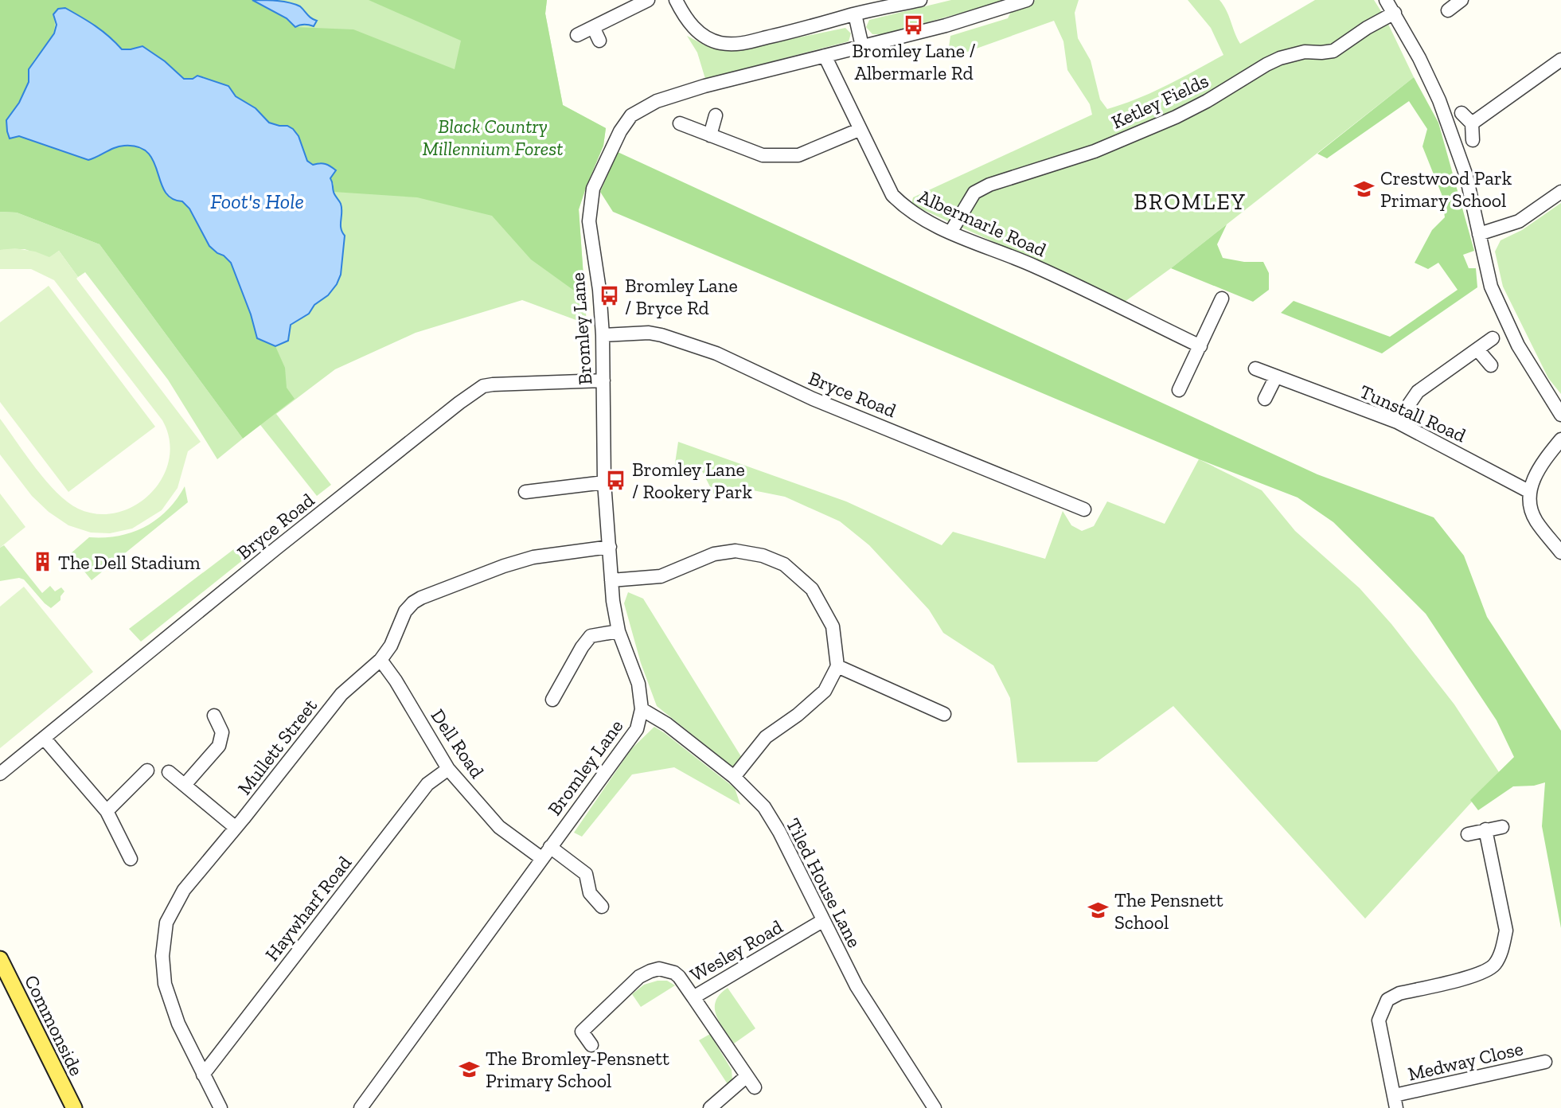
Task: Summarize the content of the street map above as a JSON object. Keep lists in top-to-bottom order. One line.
{"streets":{"main road":["Commonside"],"street":["Ketley Fields","Albermarle Road","Bromley Lane","Bryce Road","Tunstall Road","Dell Road","Mullett Street","Tiled House Lane","Haywharf Road","Wesley Road","Medway Close"]},"crossings":[["Ketley Fields","Albermarle Road"],["Albermarle Road","Bromley Lane"],["Bromley Lane","Bryce Road"],["Bromley Lane","Dell Road"],["Bromley Lane","Mullett Street"],["Bromley Lane","Tiled House Lane"],["Dell Road","Mullett Street"],["Dell Road","Haywharf Road"],["Mullett Street","Haywharf Road"],["Tiled House Lane","Wesley Road"]],"districts":["BROMLEY"],"water":["Foot's Hole"],"parks":["Black Country Millennium Forest"],"places":{"bus stop":["Bromley Lane / Albermarle Rd","Bromley Lane / Bryce Rd","Bromley Lane / Rookery Park"],"school or university":["Crestwood Park Primary School","The Pensnett School","The Bromley-Pensnett Primary School"],"building":["The Dell Stadium"]}}
